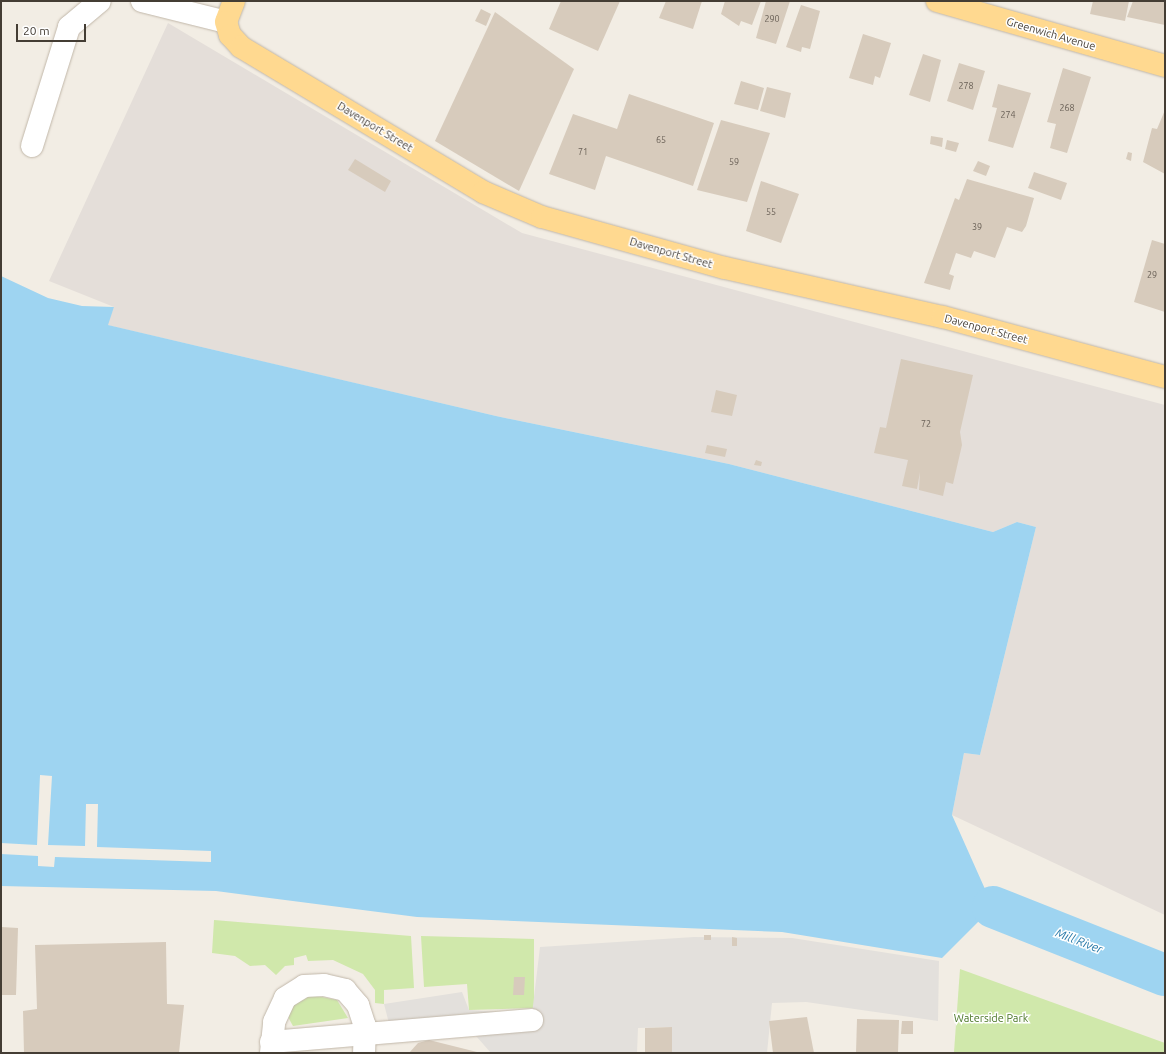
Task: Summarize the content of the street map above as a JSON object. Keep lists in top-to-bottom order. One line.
{"streets":{"main road":["Greenwich Avenue","Davenport Street"]},"water":["Mill River"],"parks":["Waterside Park"],"house_numbers":["290","278","268","274","65","71","59","55","39","29","72"],"scale_bar":"20 m"}
